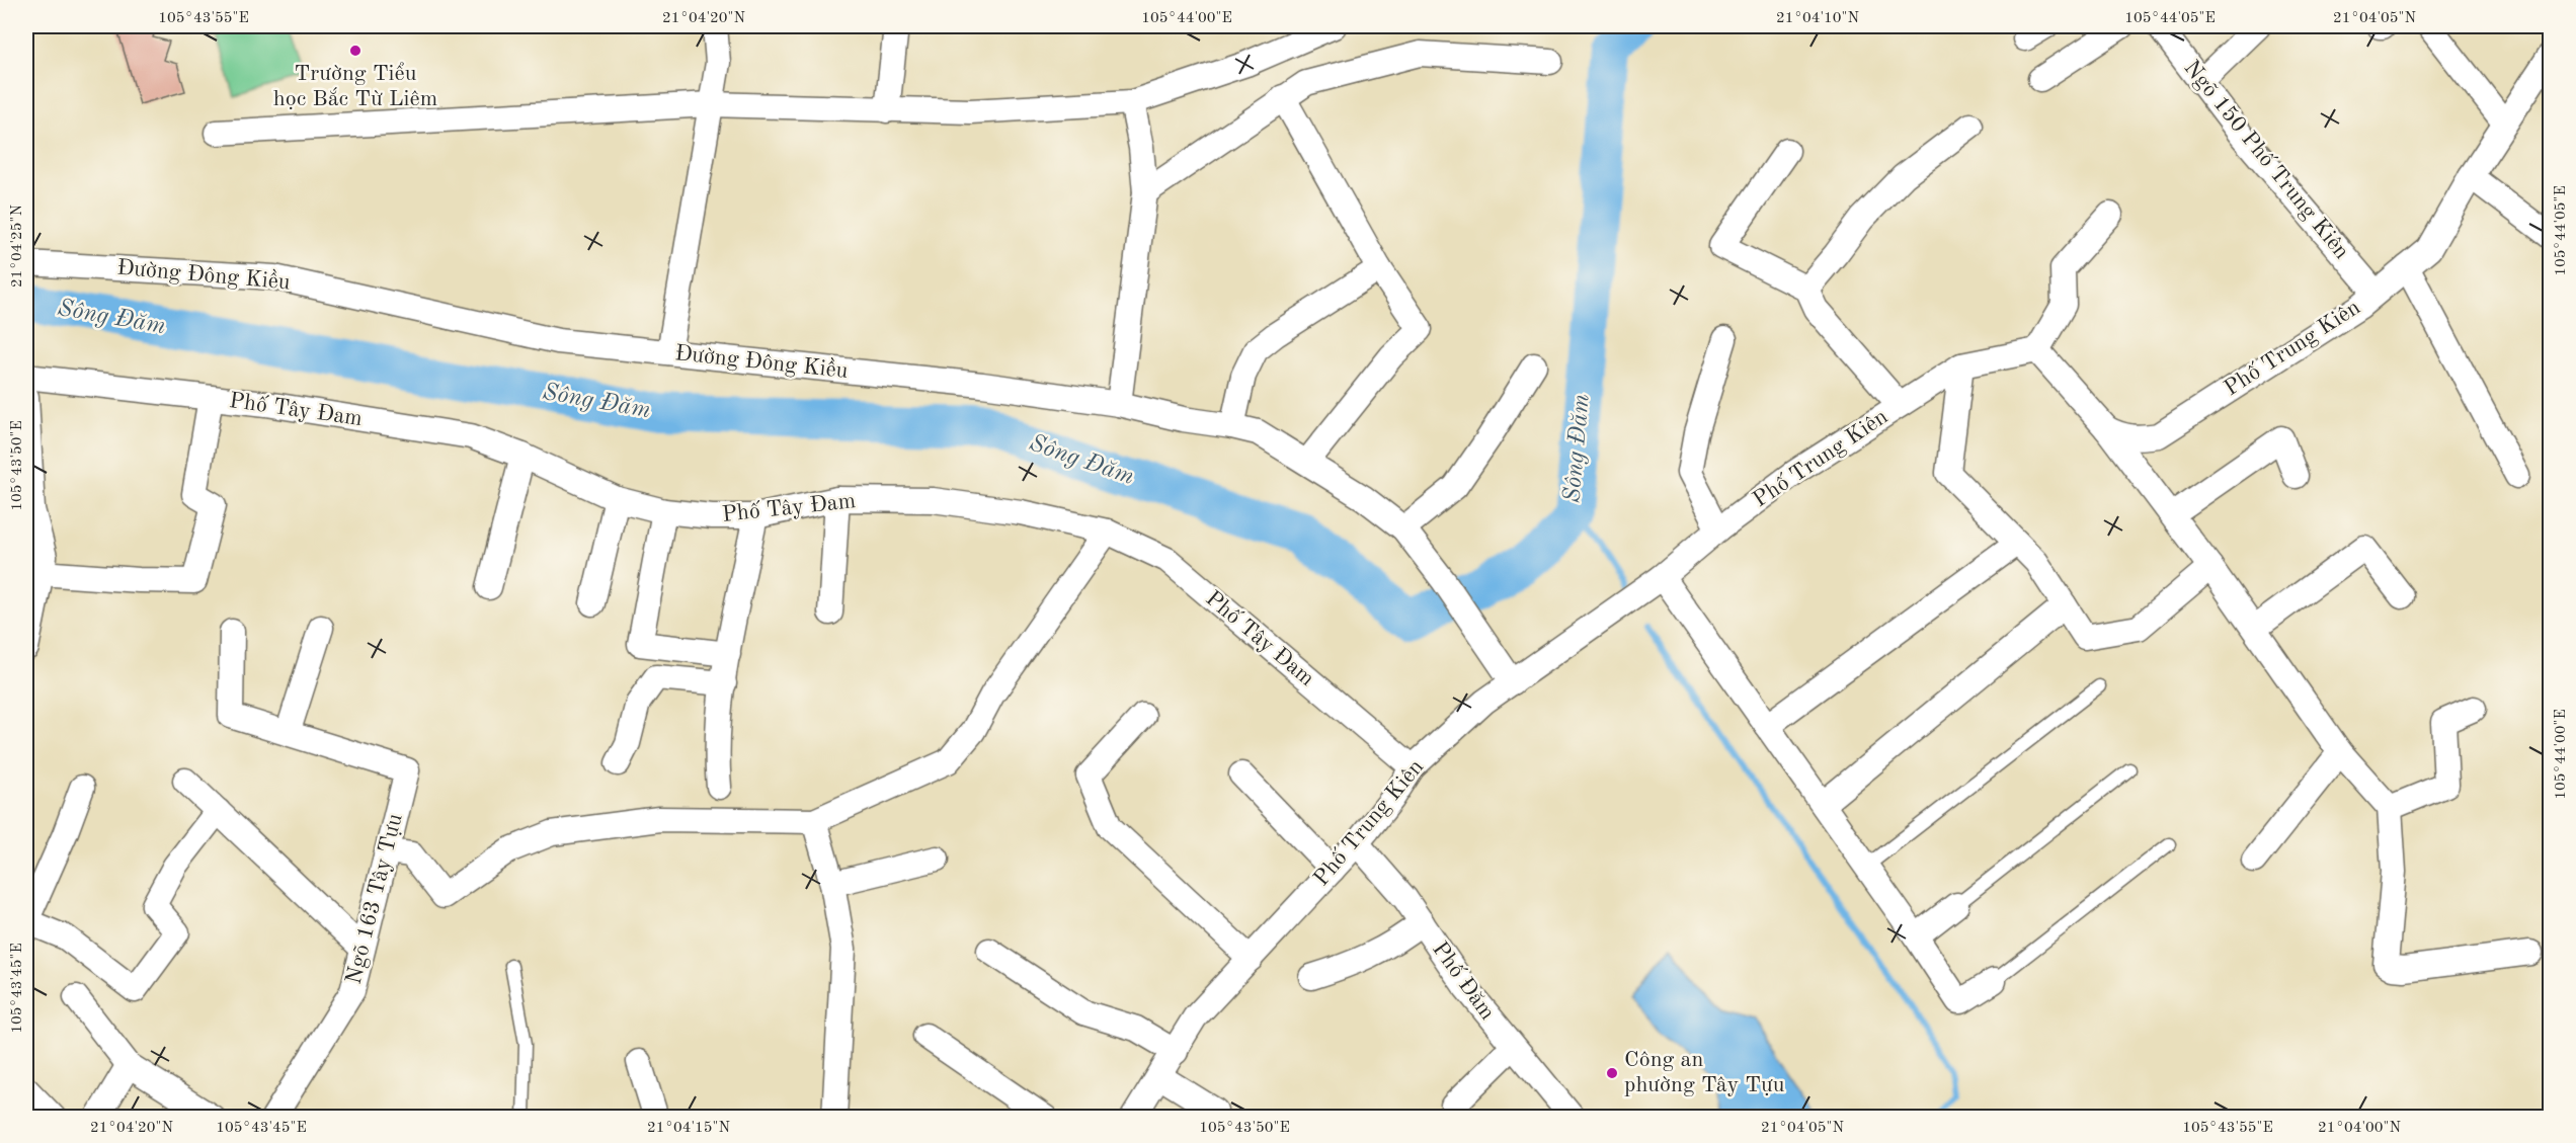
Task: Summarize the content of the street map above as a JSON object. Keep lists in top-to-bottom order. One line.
{"streets":{"street":["Ngõ 150 Phố Trung Kiên","Đường Đông Kiều","Phố Trung Kiên","Phố Tây Đam","Ngõ 163 Tây Tựu","Phố Đăm"]},"crossings":[["Ngõ 150 Phố Trung Kiên","Phố Trung Kiên"],["Đường Đông Kiều","Phố Trung Kiên"],["Phố Trung Kiên","Phố Tây Đam"],["Phố Trung Kiên","Phố Đăm"]],"water":["Sông Đăm"],"places":["Trường Tiểu học Bắc Từ Liêm","Công an phường Tây Tựu"],"coordinates":["105°43'55\"E","21°04'20\"N","105°44'00\"E","21°04'10\"N","105°44'05\"E","21°04'05\"N","21°04'25\"N","105°43'50\"E","105°43'45\"E","21°04'15\"N","21°04'00\"N"]}
